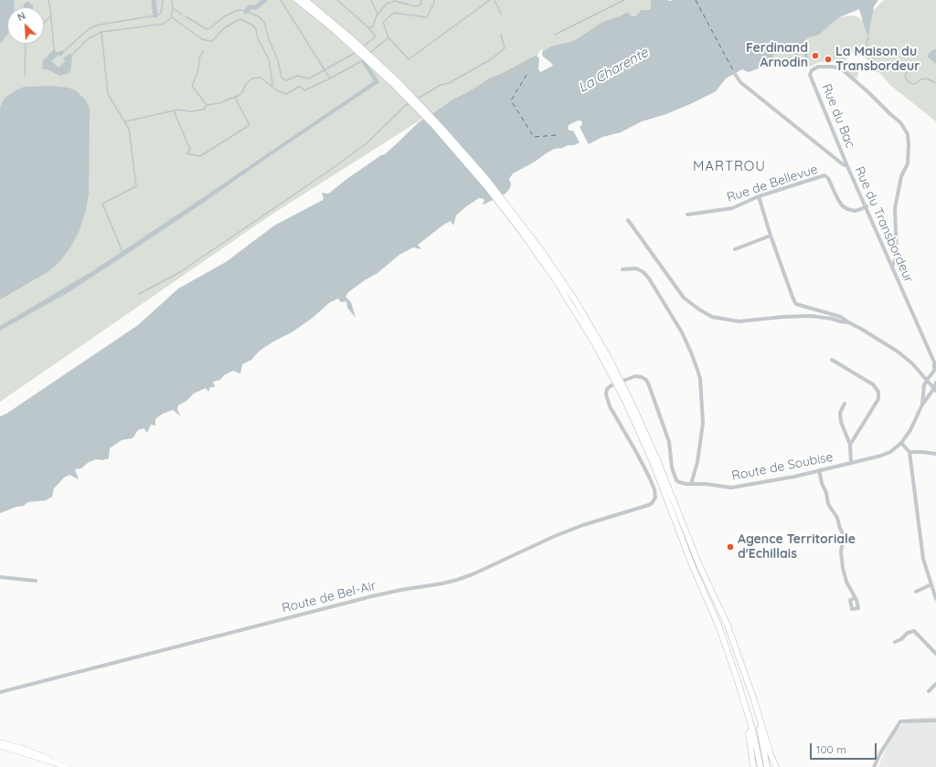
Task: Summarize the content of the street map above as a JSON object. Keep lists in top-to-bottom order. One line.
{"streets":{"street":["Rue du Bac","Rue de Bellevue","Rue du Transbordeur","Route de Soubise","Route de Bel-Air"]},"crossings":[["Rue du Bac","Rue du Transbordeur"],["Rue de Bellevue","Rue du Transbordeur"],["Rue du Transbordeur","Route de Soubise"],["Route de Soubise","Route de Bel-Air"]],"districts":["MARTROU"],"water":["La Charente"],"places":["Ferdinand Arnodin","La Maison du Transbordeur","Agence Territoriale d'Echillais"],"scale_bar":"100 m","north":"top left"}
